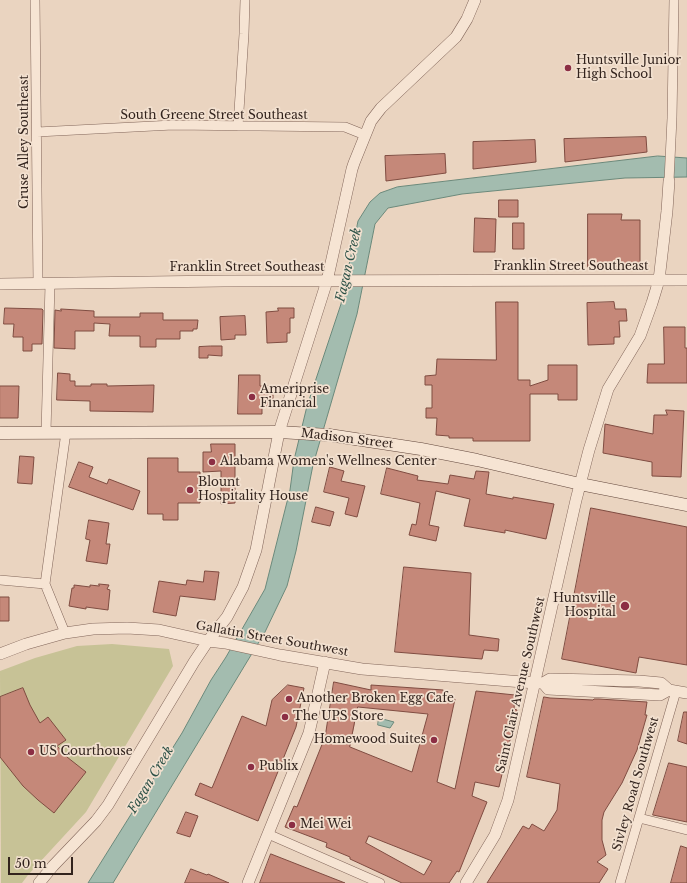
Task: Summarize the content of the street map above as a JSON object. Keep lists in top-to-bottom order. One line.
{"streets":{"main road":["Madison Street"],"street":["South Greene Street Southeast","Cruse Alley Southeast","Franklin Street Southeast","Gallatin Street Southwest","Saint Clair Avenue Southwest","Sivley Road Southwest"]},"crossings":[["South Greene Street Southeast","Cruse Alley Southeast"],["Cruse Alley Southeast","Franklin Street Southeast"],["Franklin Street Southeast","Saint Clair Avenue Southwest"],["Madison Street","Saint Clair Avenue Southwest"],["Gallatin Street Southwest","Saint Clair Avenue Southwest"],["Gallatin Street Southwest","Sivley Road Southwest"]],"water":["Fagan Creek"],"places":["Huntsville Junior High School","Ameriprise Financial","Alabama Women's Wellness Center","Blount Hospitality House","Huntsville Hospital","Another Broken Egg Cafe","The UPS Store","Homewood Suites","US Courthouse","Publix","Mei Wei"],"scale_bar":"50 m"}
